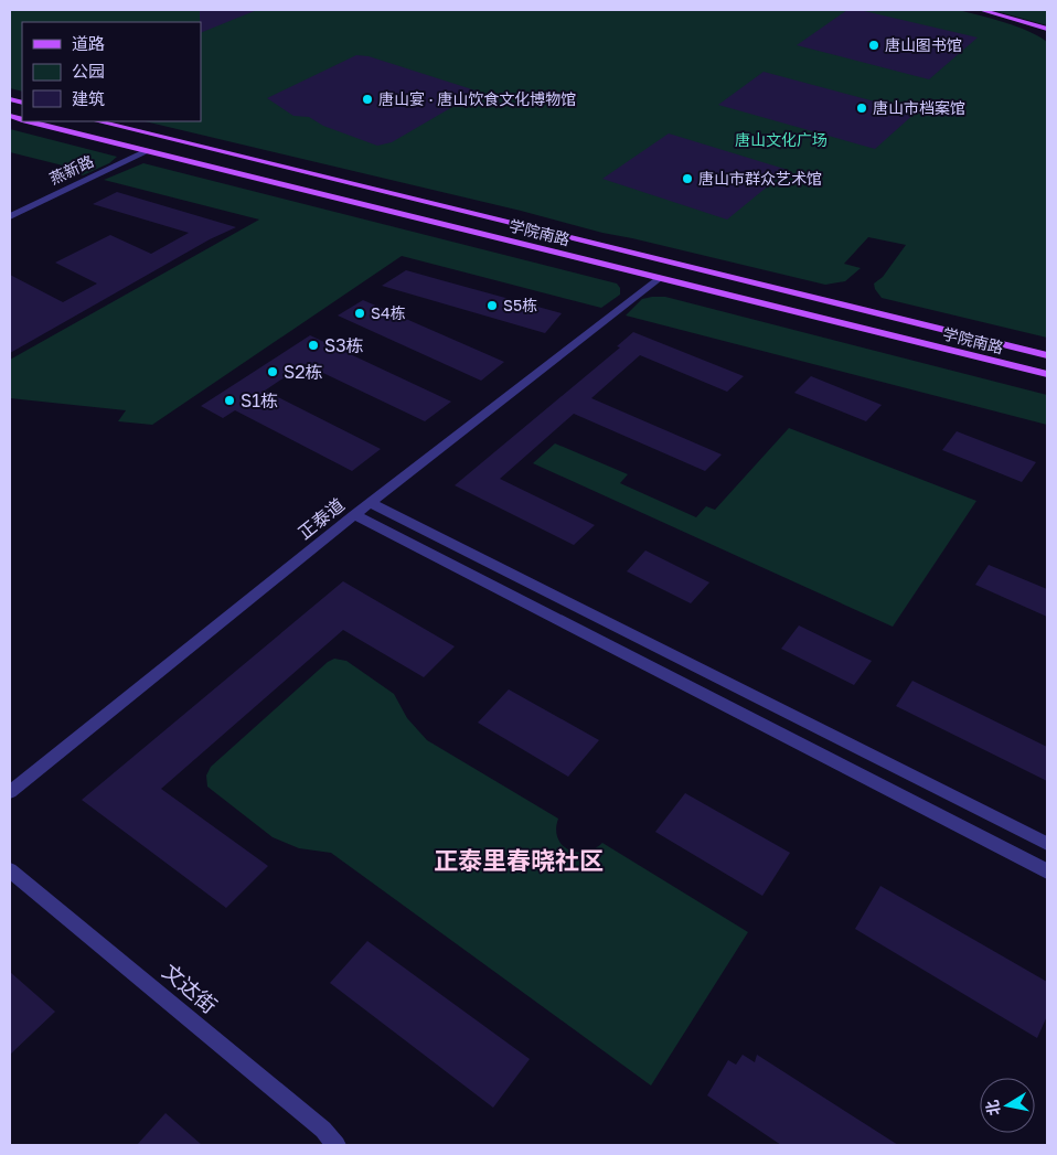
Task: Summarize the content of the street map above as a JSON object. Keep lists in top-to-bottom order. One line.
{"streets":{"main road":["学院南路"],"street":["燕新路","正泰道","文达街"]},"crossings":[["燕新路","学院南路"],["学院南路","正泰道"]],"districts":["正泰里春晓社区"],"parks":["唐山文化广场"],"places":["唐山图书馆","唐山宴 · 唐山饮食文化博物馆","唐山市档案馆","唐山市群众艺术馆","S5栋","S4栋","S3栋","S2栋","S1栋"],"legend":["道路","公园","建筑"],"north":"left"}
